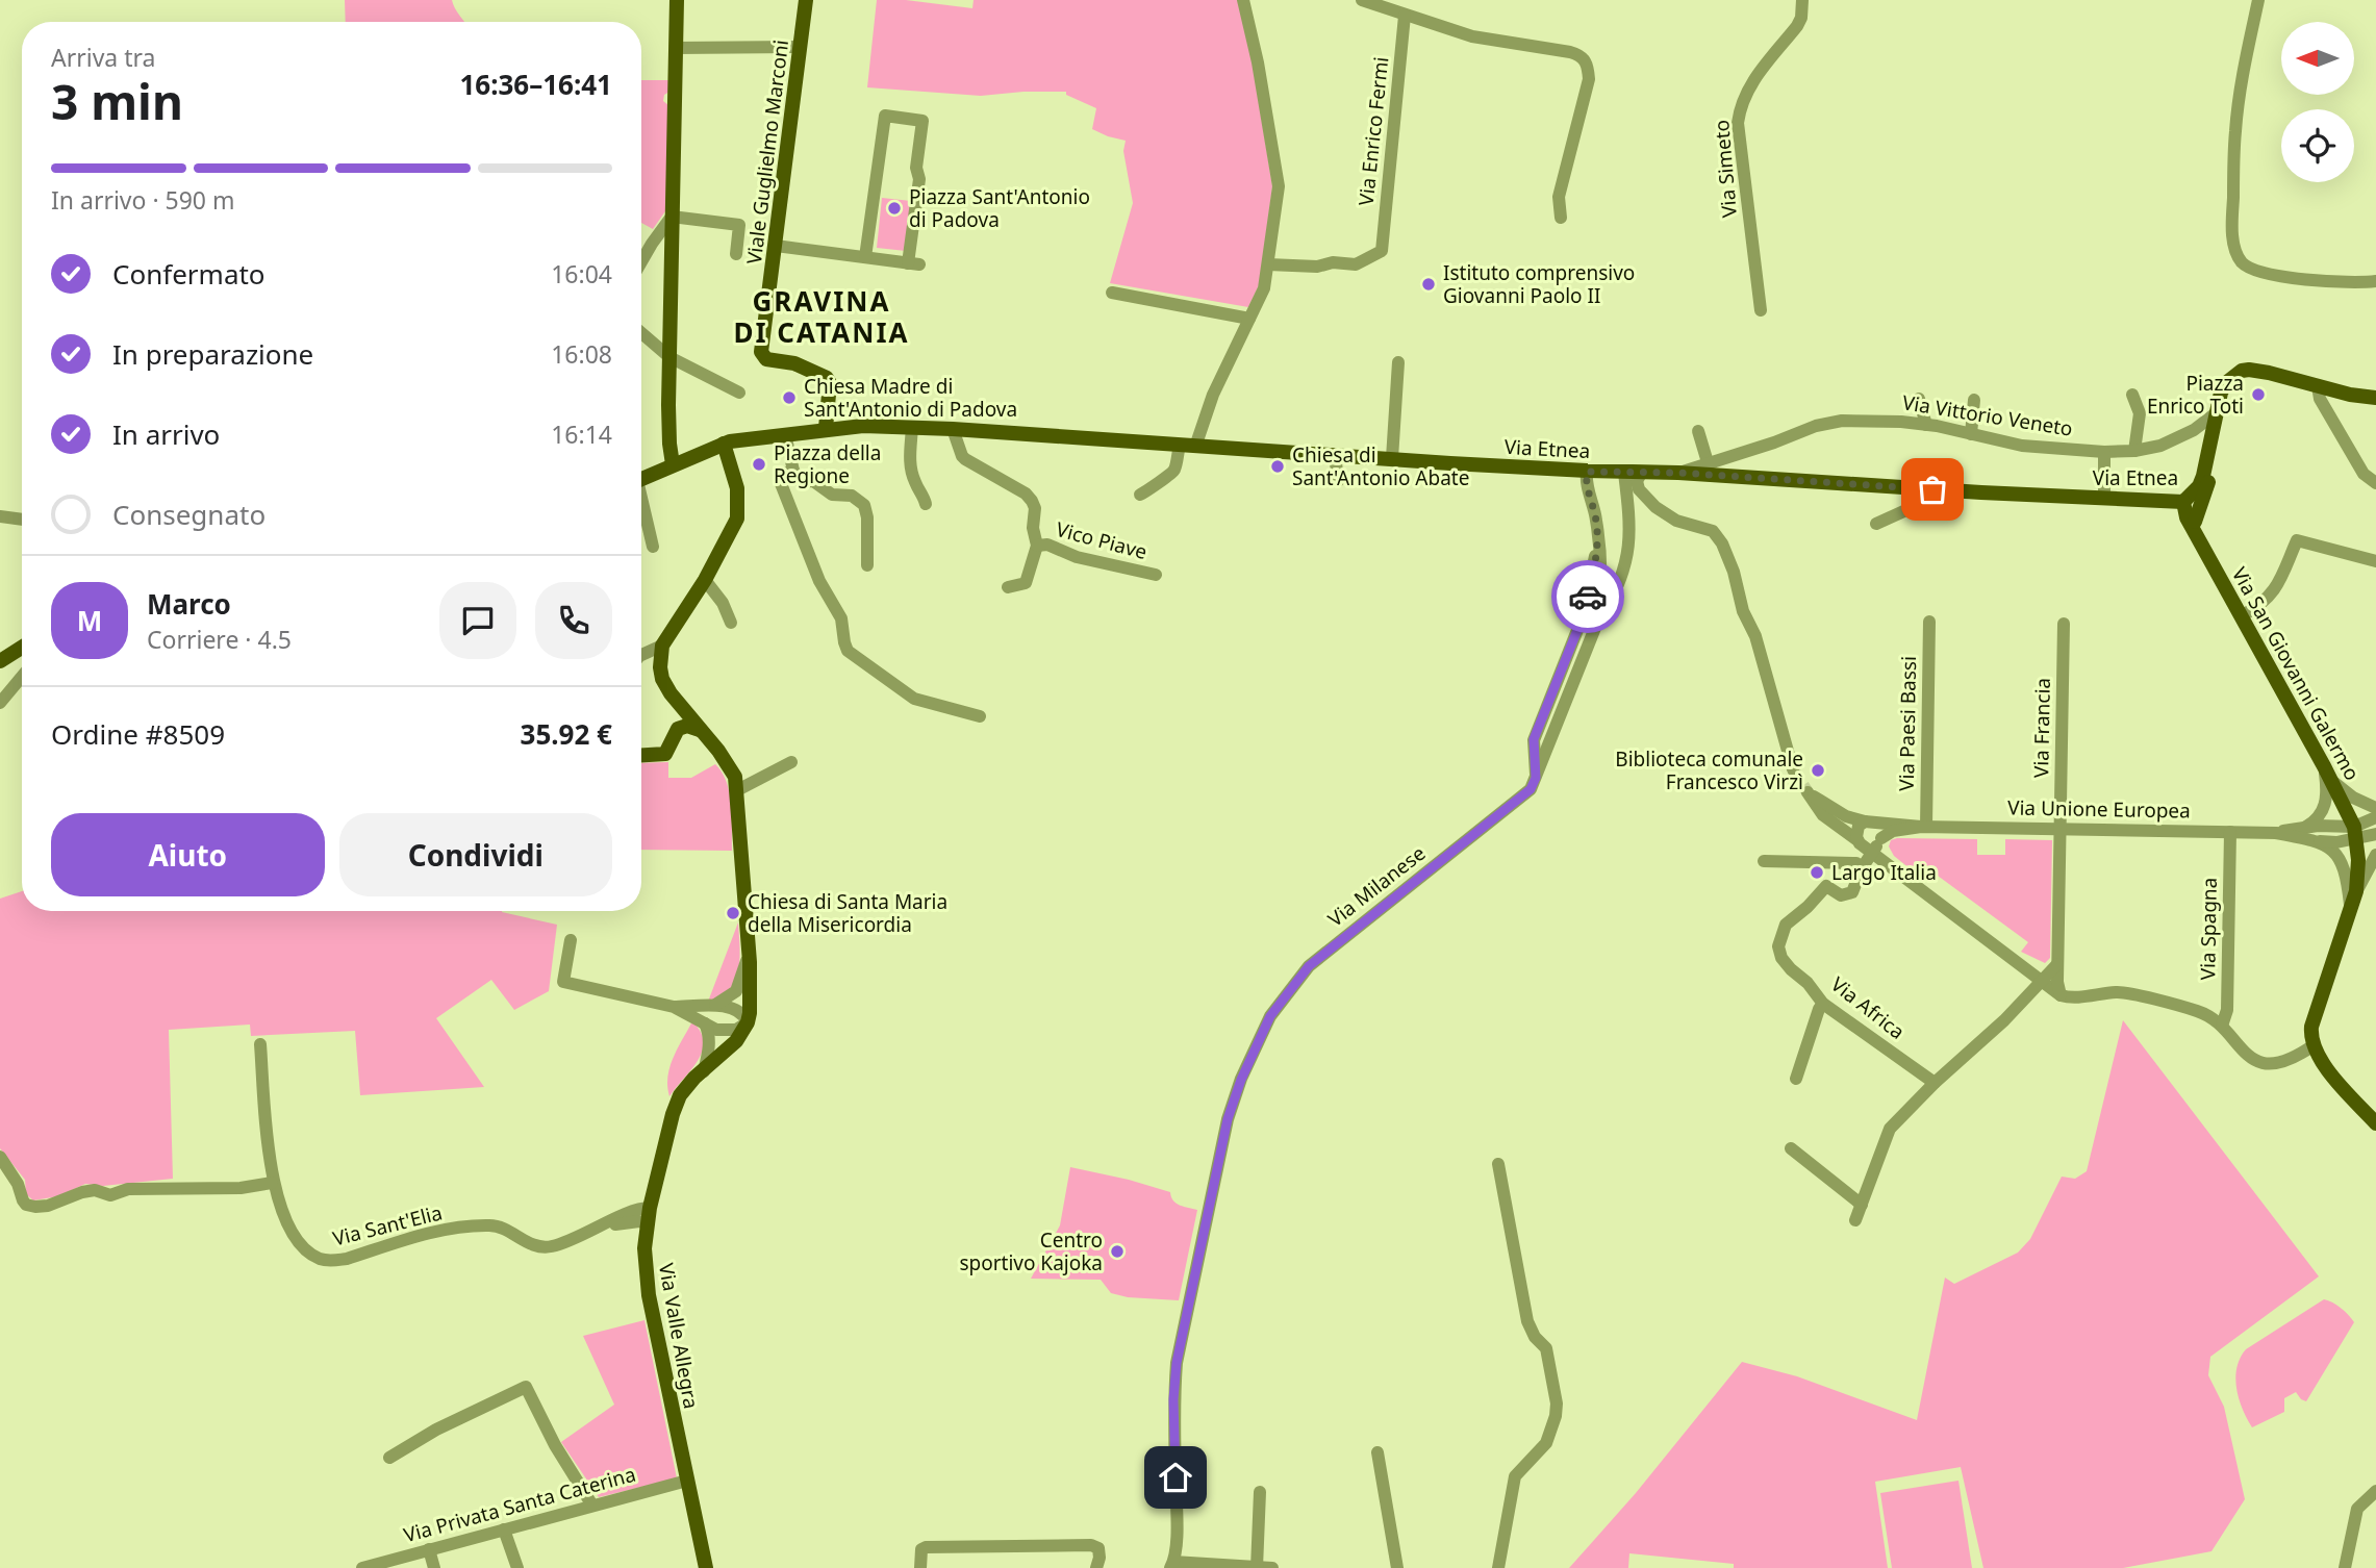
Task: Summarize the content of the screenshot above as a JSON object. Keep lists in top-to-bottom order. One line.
{"streets":{"main road":["Viale Guglielmo Marconi","Via Etnea","Via San Giovanni Galermo","Via Valle Allegra"],"street":["Via Enrico Fermi","Via Simeto","Via Vittorio Veneto","Vico Piave","Via Paesi Bassi","Via Francia","Via Unione Europea","Via Milanese","Via Spagna","Via Africa","Via Sant'Elia","Via Privata Santa Caterina"]},"crossings":[["Viale Guglielmo Marconi","Via Etnea"],["Via Vittorio Veneto","Via Etnea"],["Via Etnea","Via San Giovanni Galermo"],["Via Etnea","Via Milanese"],["Via Paesi Bassi","Via Unione Europea"],["Via Francia","Via Unione Europea"],["Via Unione Europea","Via Spagna"],["Via Valle Allegra","Via Privata Santa Caterina"]],"districts":["GRAVINA DI CATANIA"],"places":["Piazza Sant'Antonio di Padova","Istituto comprensivo Giovanni Paolo II","Piazza Enrico Toti","Chiesa Madre di Sant'Antonio di Padova","Piazza della Regione","Chiesa di Sant'Antonio Abate","Biblioteca comunale Francesco Virzì","Largo Italia","Chiesa di Santa Maria della Misericordia","Centro sportivo Kajoka"],"north":"left","page":{"heading":["3 min","Arriva tra","16:36–16:41"],"panel":["Marco","Corriere · 4.5","Ordine #8509","35.92 €"],"bar":"In arrivo · 590 m","list":[["Confermato","16:04"],["In preparazione","16:08"],["In arrivo","16:14"],"Consegnato"],"round":"M","buttons":["Aiuto","Condividi"]}}
